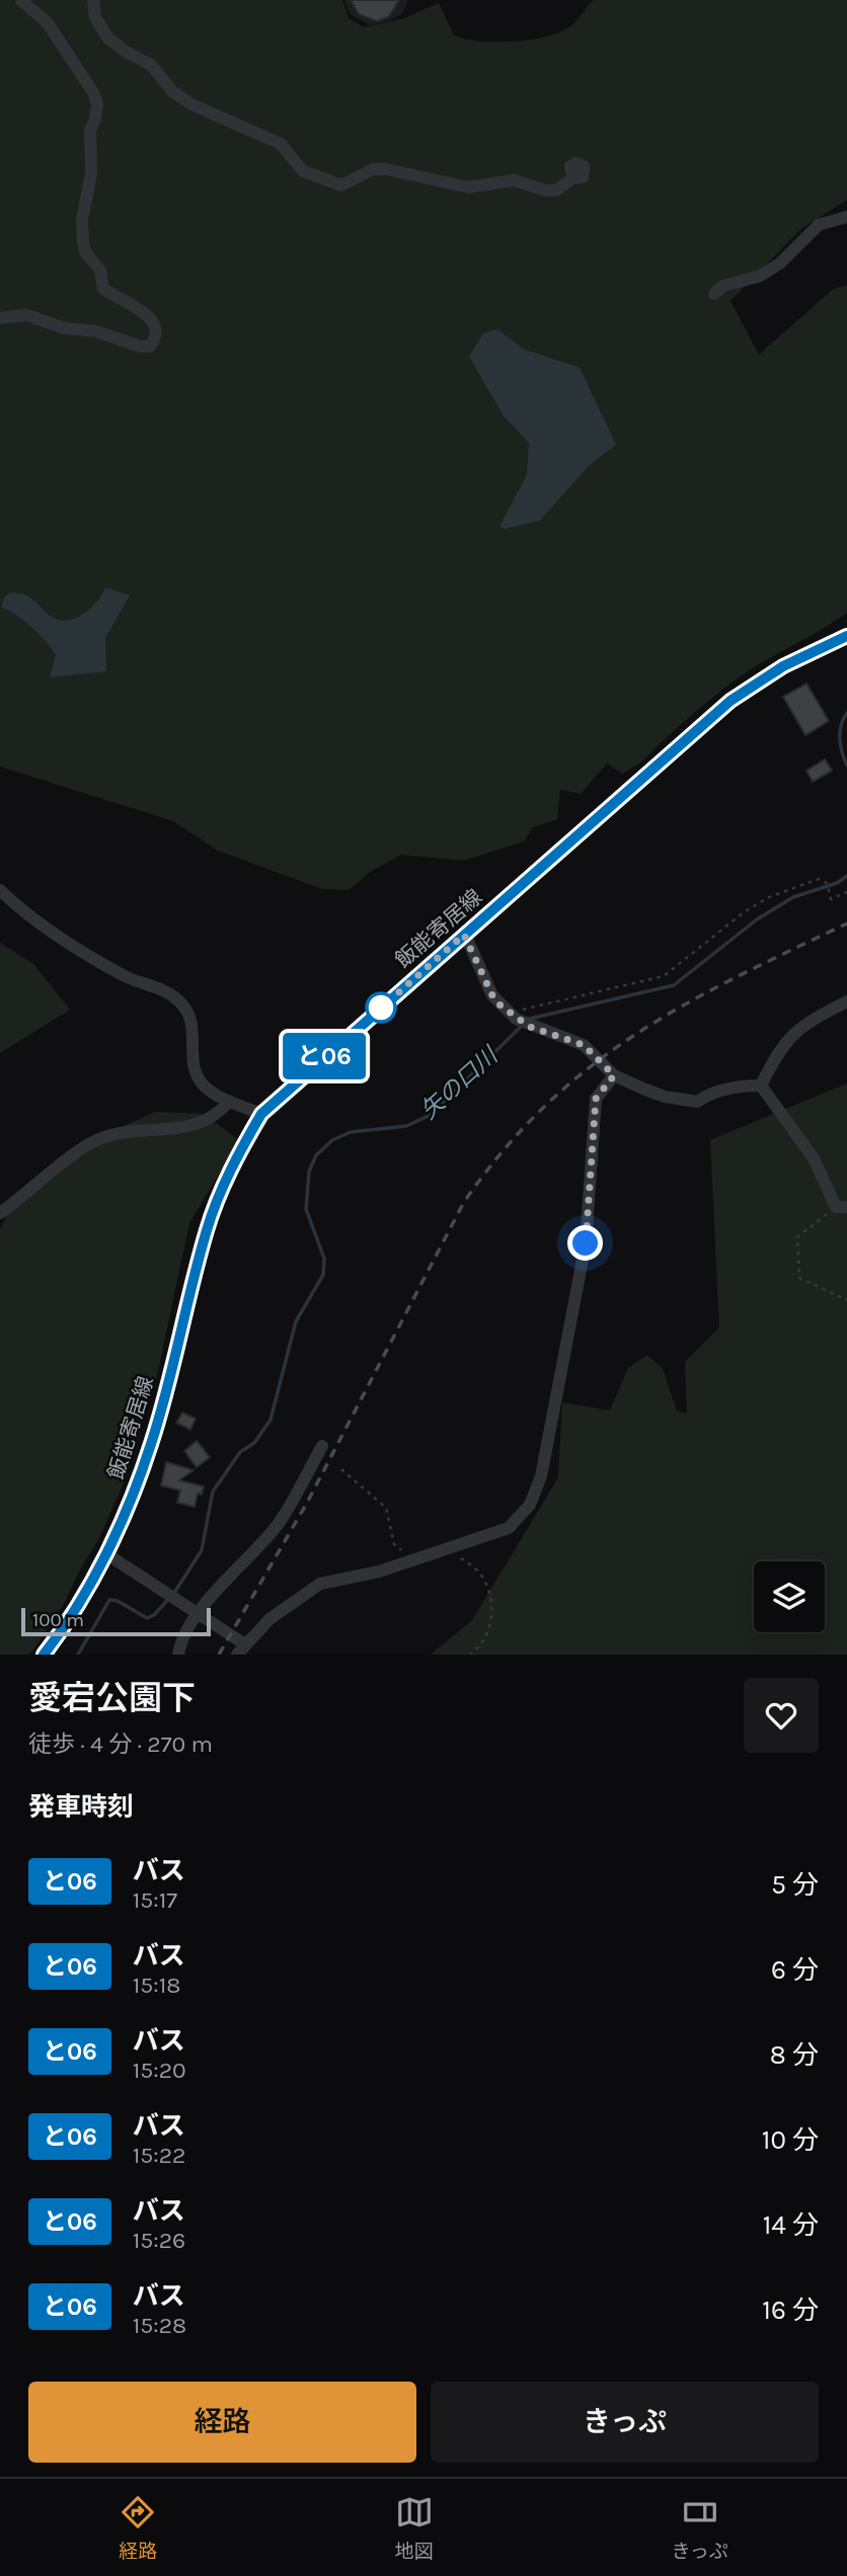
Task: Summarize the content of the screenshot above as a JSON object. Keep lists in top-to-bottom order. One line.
{"streets":{"main road":["飯能寄居線"]},"water":["矢の口川"],"lines":["bus line と06"],"scale_bar":"100 m","page":{"on_map":"と06","scale":"100 m","heading":[["愛宕公園下","徒歩 · 4 分 · 270 m"],"発車時刻"],"list":[{"mark":"と06","name":"バス","note":"15:17","value":"5 分"},{"mark":"と06","name":"バス","note":"15:18","value":"6 分"},{"mark":"と06","name":"バス","note":"15:20","value":"8 分"},{"mark":"と06","name":"バス","note":"15:22","value":"10 分"},{"mark":"と06","name":"バス","note":"15:26","value":"14 分"},{"mark":"と06","name":"バス","note":"15:28","value":"16 分"}],"buttons":["経路","きっぷ"],"tabs":["経路","地図","きっぷ"]}}
